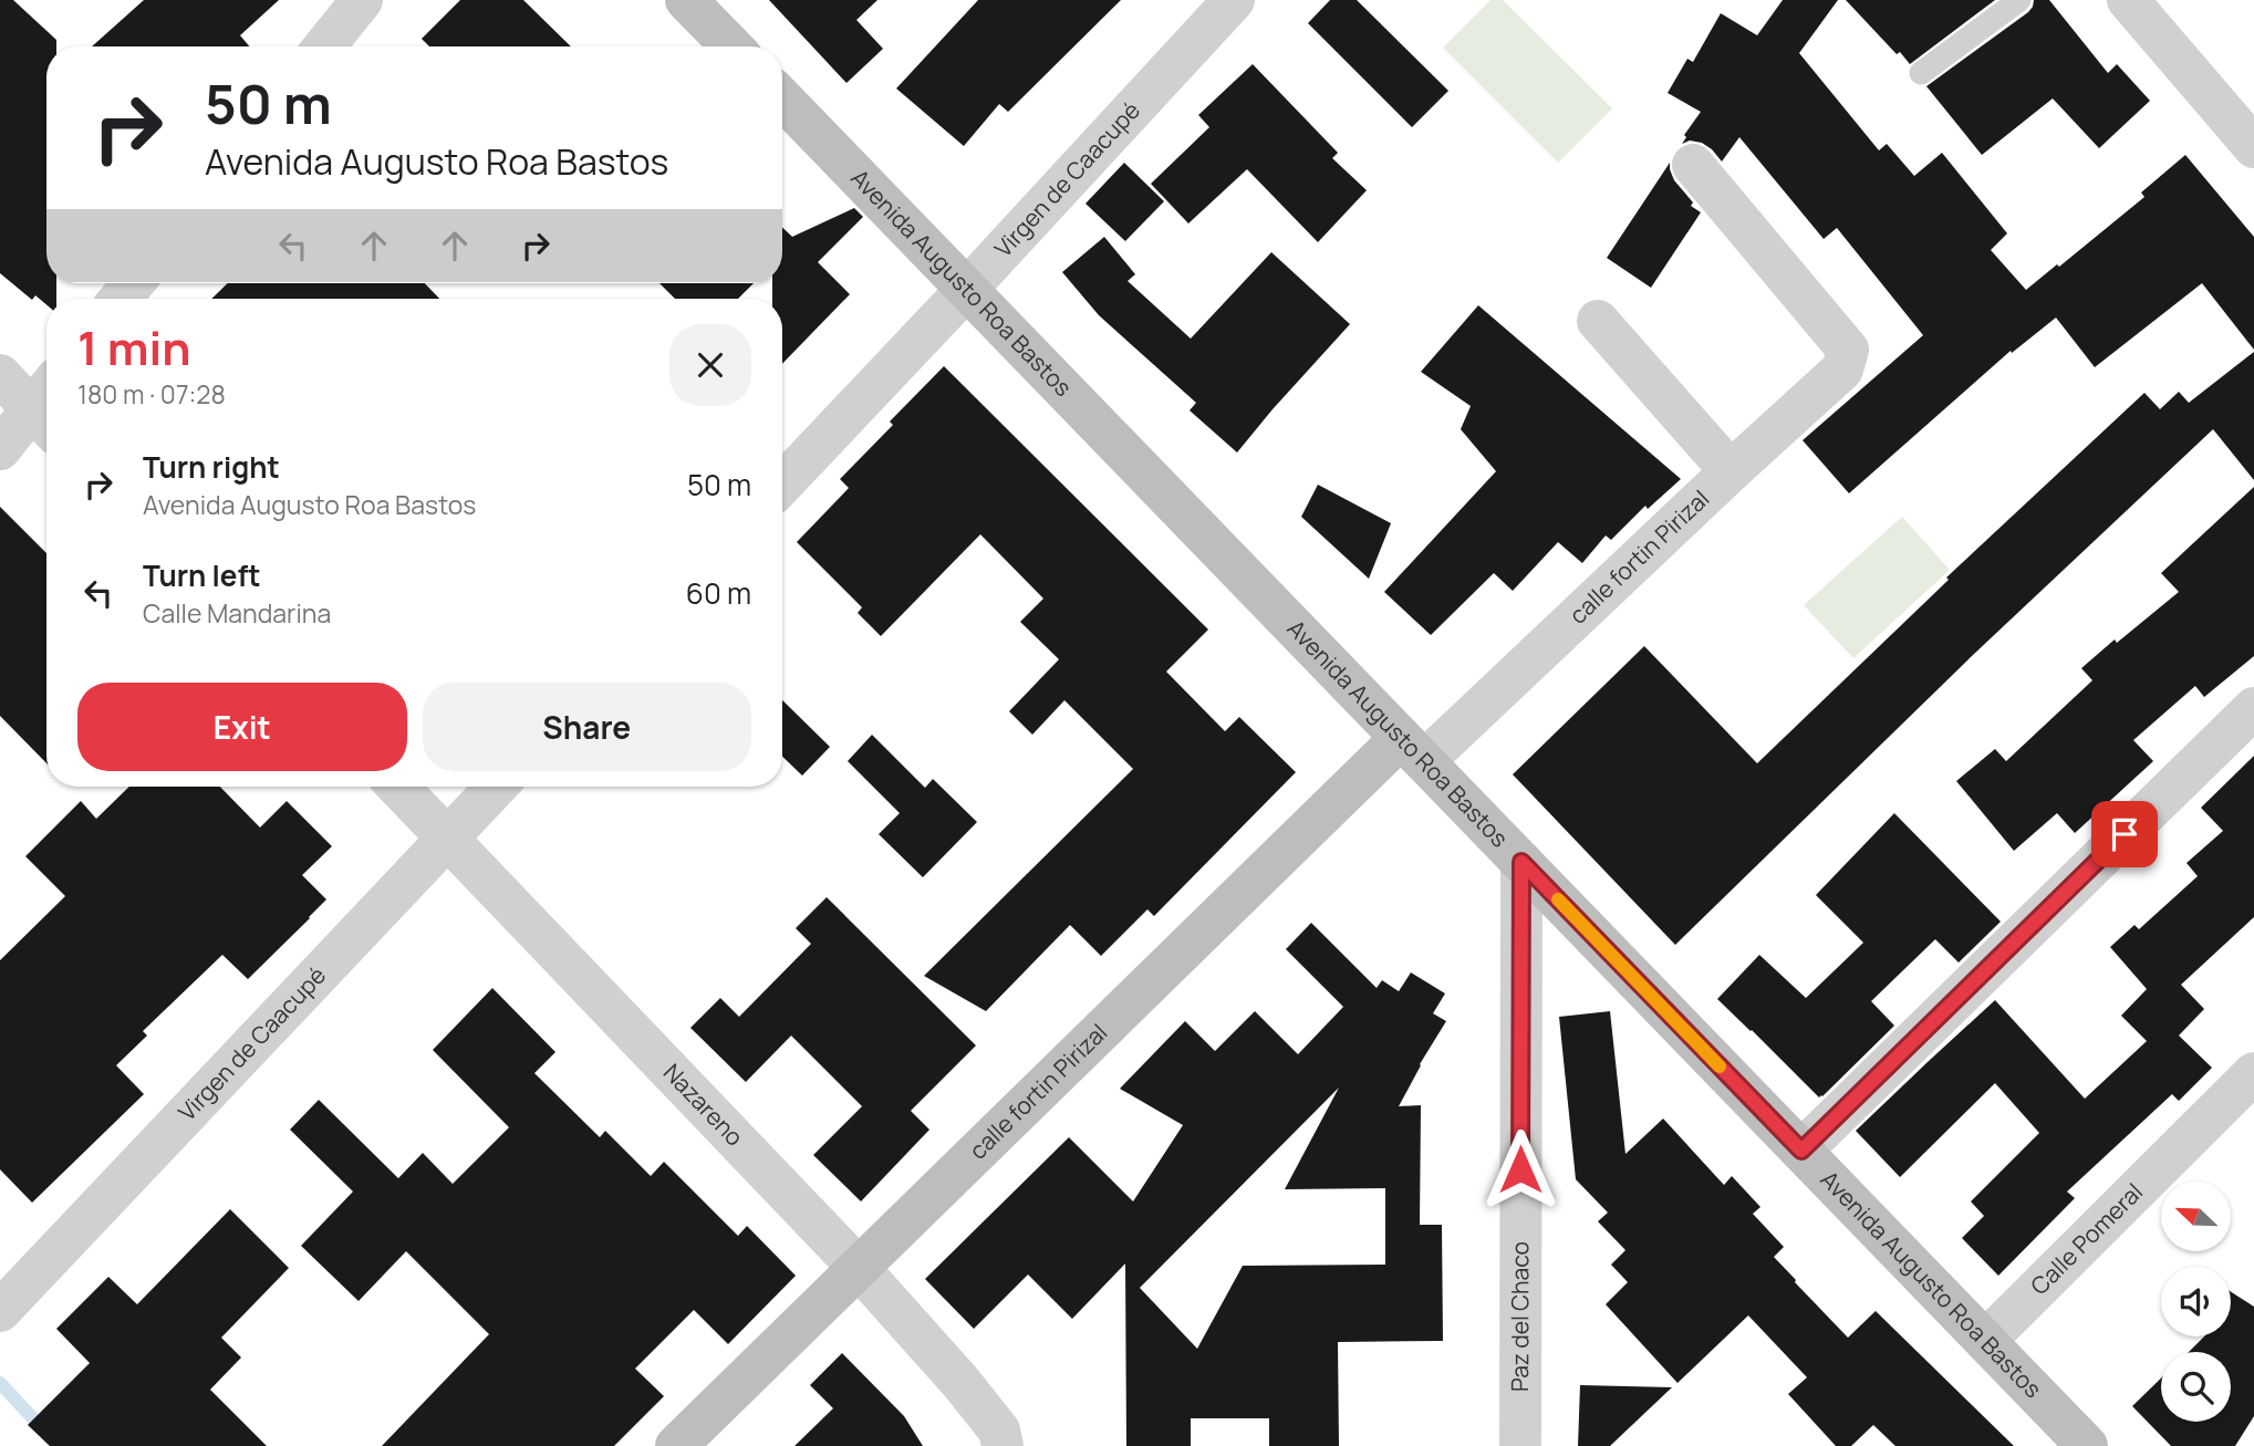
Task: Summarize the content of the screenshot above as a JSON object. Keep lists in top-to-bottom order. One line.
{"streets":{"main road":["Avenida Augusto Roa Bastos","calle fortin Pirizal"],"street":["Virgen de Caacupé","Nazareno","Calle Pomeral","Paz del Chaco"]},"crossings":[["Virgen de Caacupé","Avenida Augusto Roa Bastos"],["Virgen de Caacupé","Nazareno"],["Avenida Augusto Roa Bastos","calle fortin Pirizal"],["Avenida Augusto Roa Bastos","Calle Pomeral"],["Avenida Augusto Roa Bastos","Paz del Chaco"],["calle fortin Pirizal","Nazareno"]],"north":"top left","page":{"turn":["50 m","Avenida Augusto Roa Bastos"],"heading":["1 min","180 m · 07:28"],"list":[{"name":"Turn right","note":"Avenida Augusto Roa Bastos","value":"50 m"},{"name":"Turn left","note":"Calle Mandarina","value":"60 m"}],"buttons":["Exit","Share"]}}
